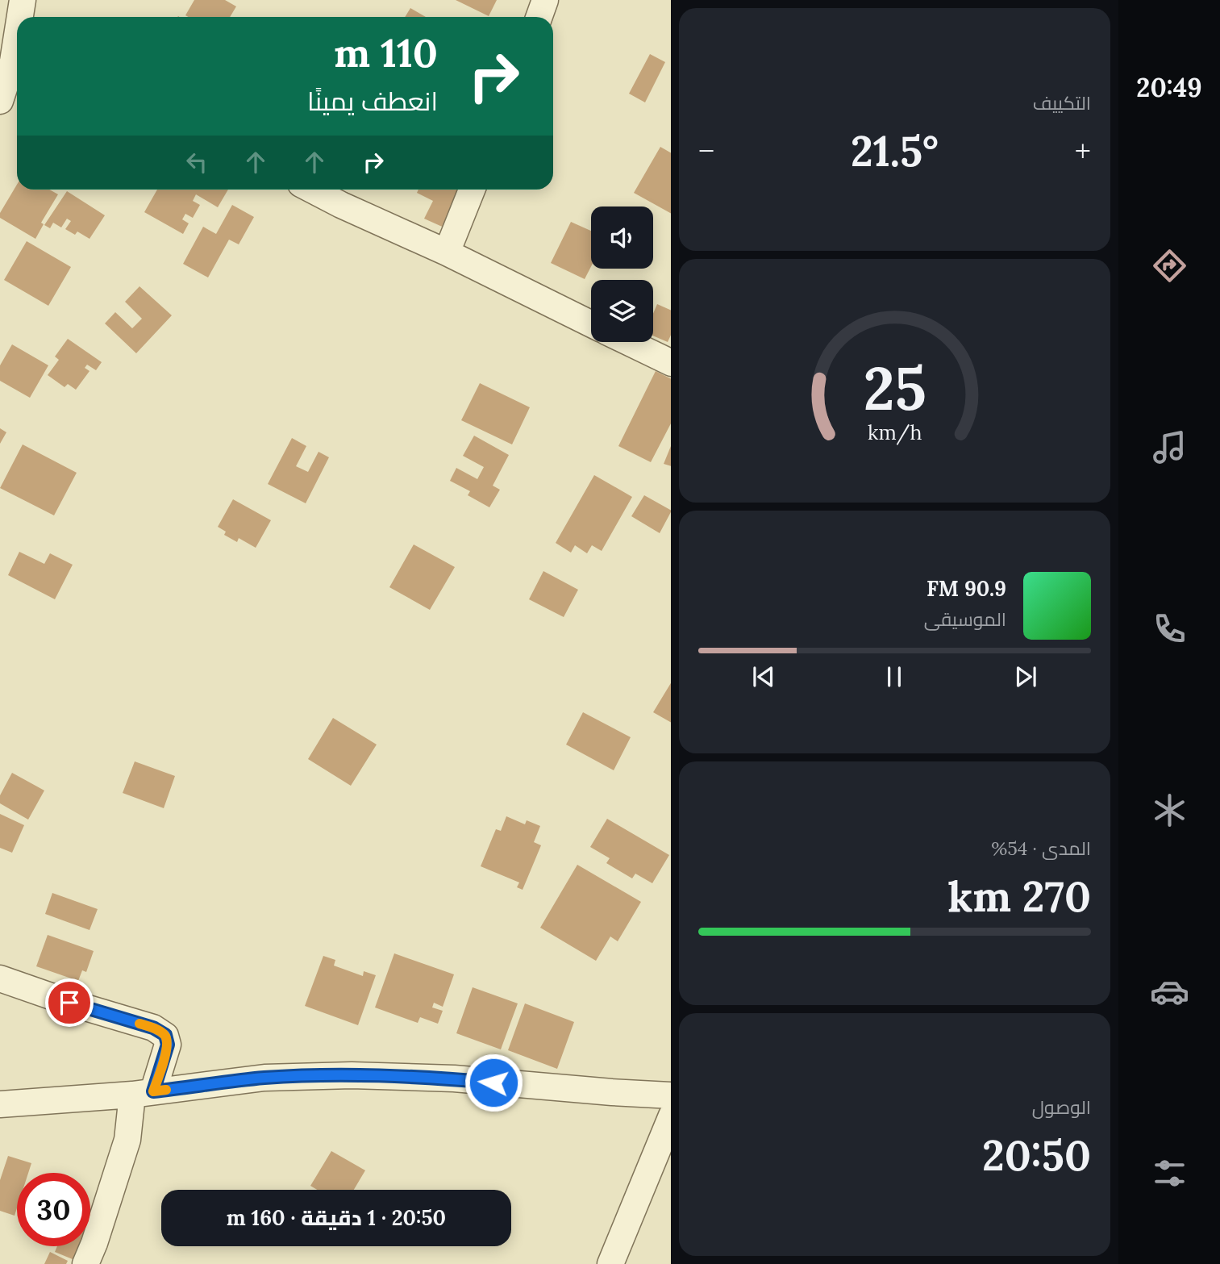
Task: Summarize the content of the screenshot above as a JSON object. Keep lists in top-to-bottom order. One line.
{"page":{"tabs":"20:49","tile":["التكييف",["المدى · 54%","270 km"],["الوصول","20:50"]],"turn":["110 m","انعطف يمينًا"],"heat":["−","21.5°","+"],"song":["90.9 FM","الموسيقى"],"limit":"30","trip":"20:50 · 1 دقيقة · 160 m","gauge":["25","km/h"]}}
